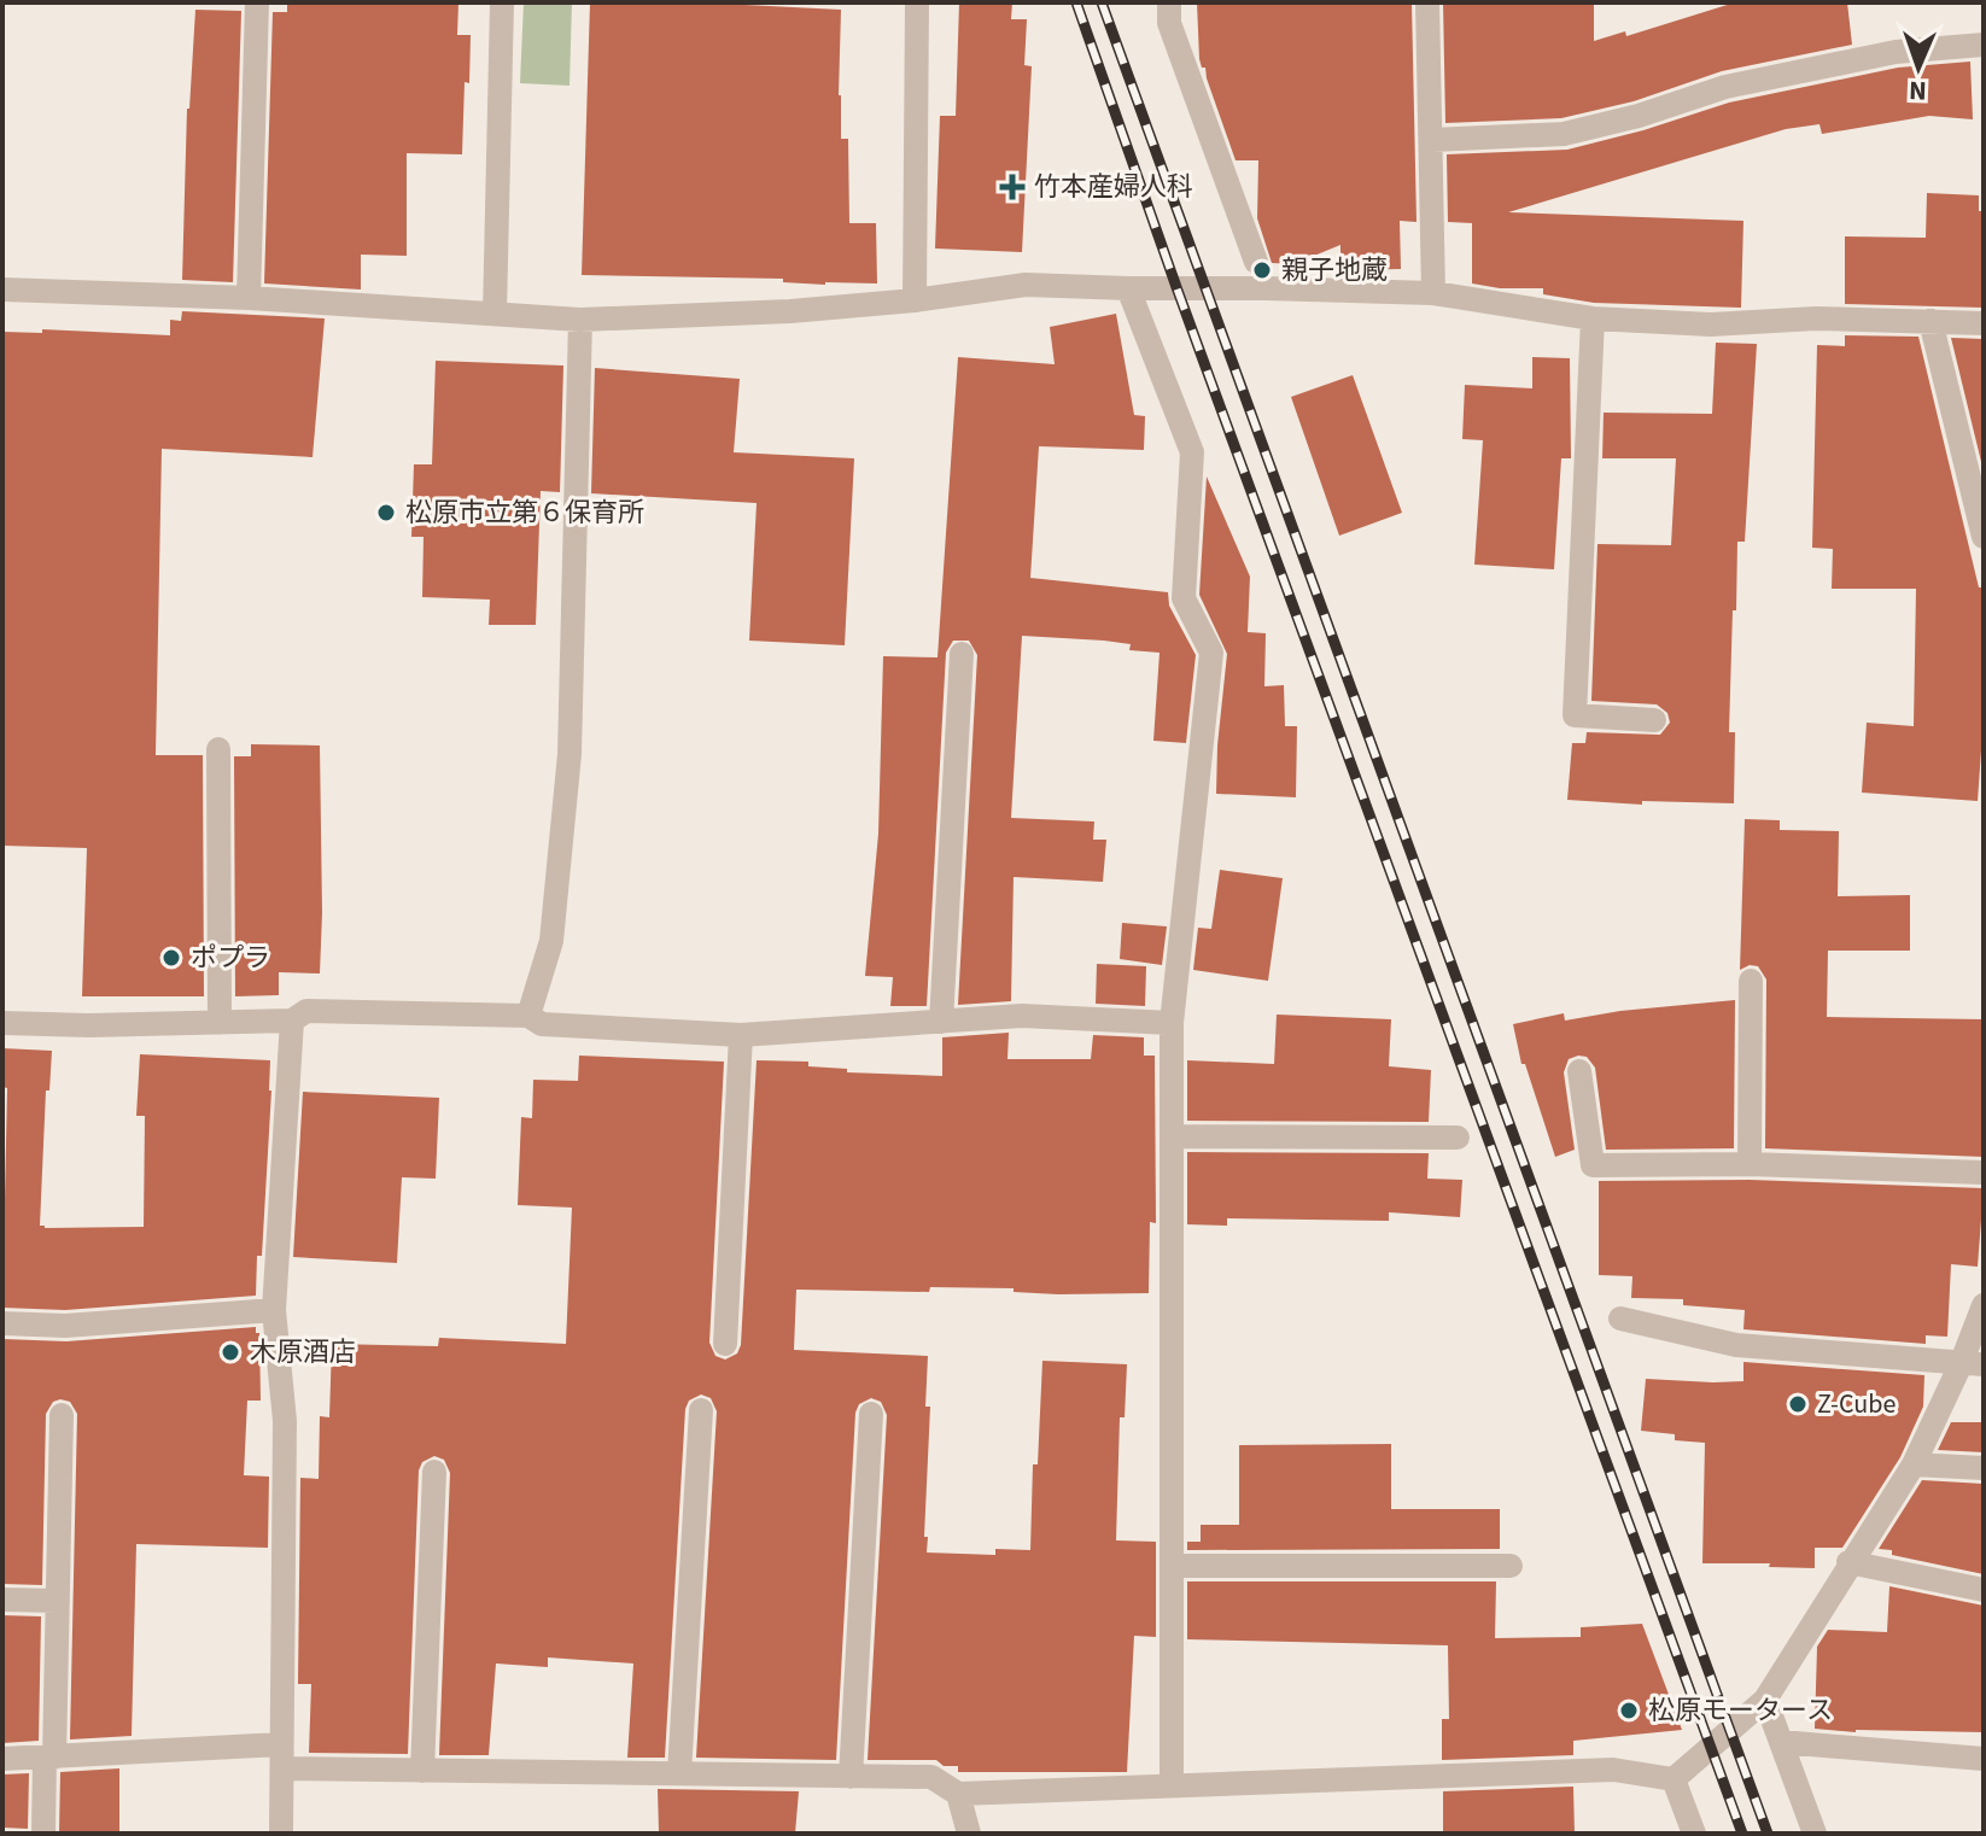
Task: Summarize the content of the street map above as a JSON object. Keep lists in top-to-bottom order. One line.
{"places":{"health":["竹本産婦人科"],"other":["親子地蔵","松原市立第６保育所","ポプラ","木原酒店","Z-Cube","松原モータース"]},"north":"bottom"}
